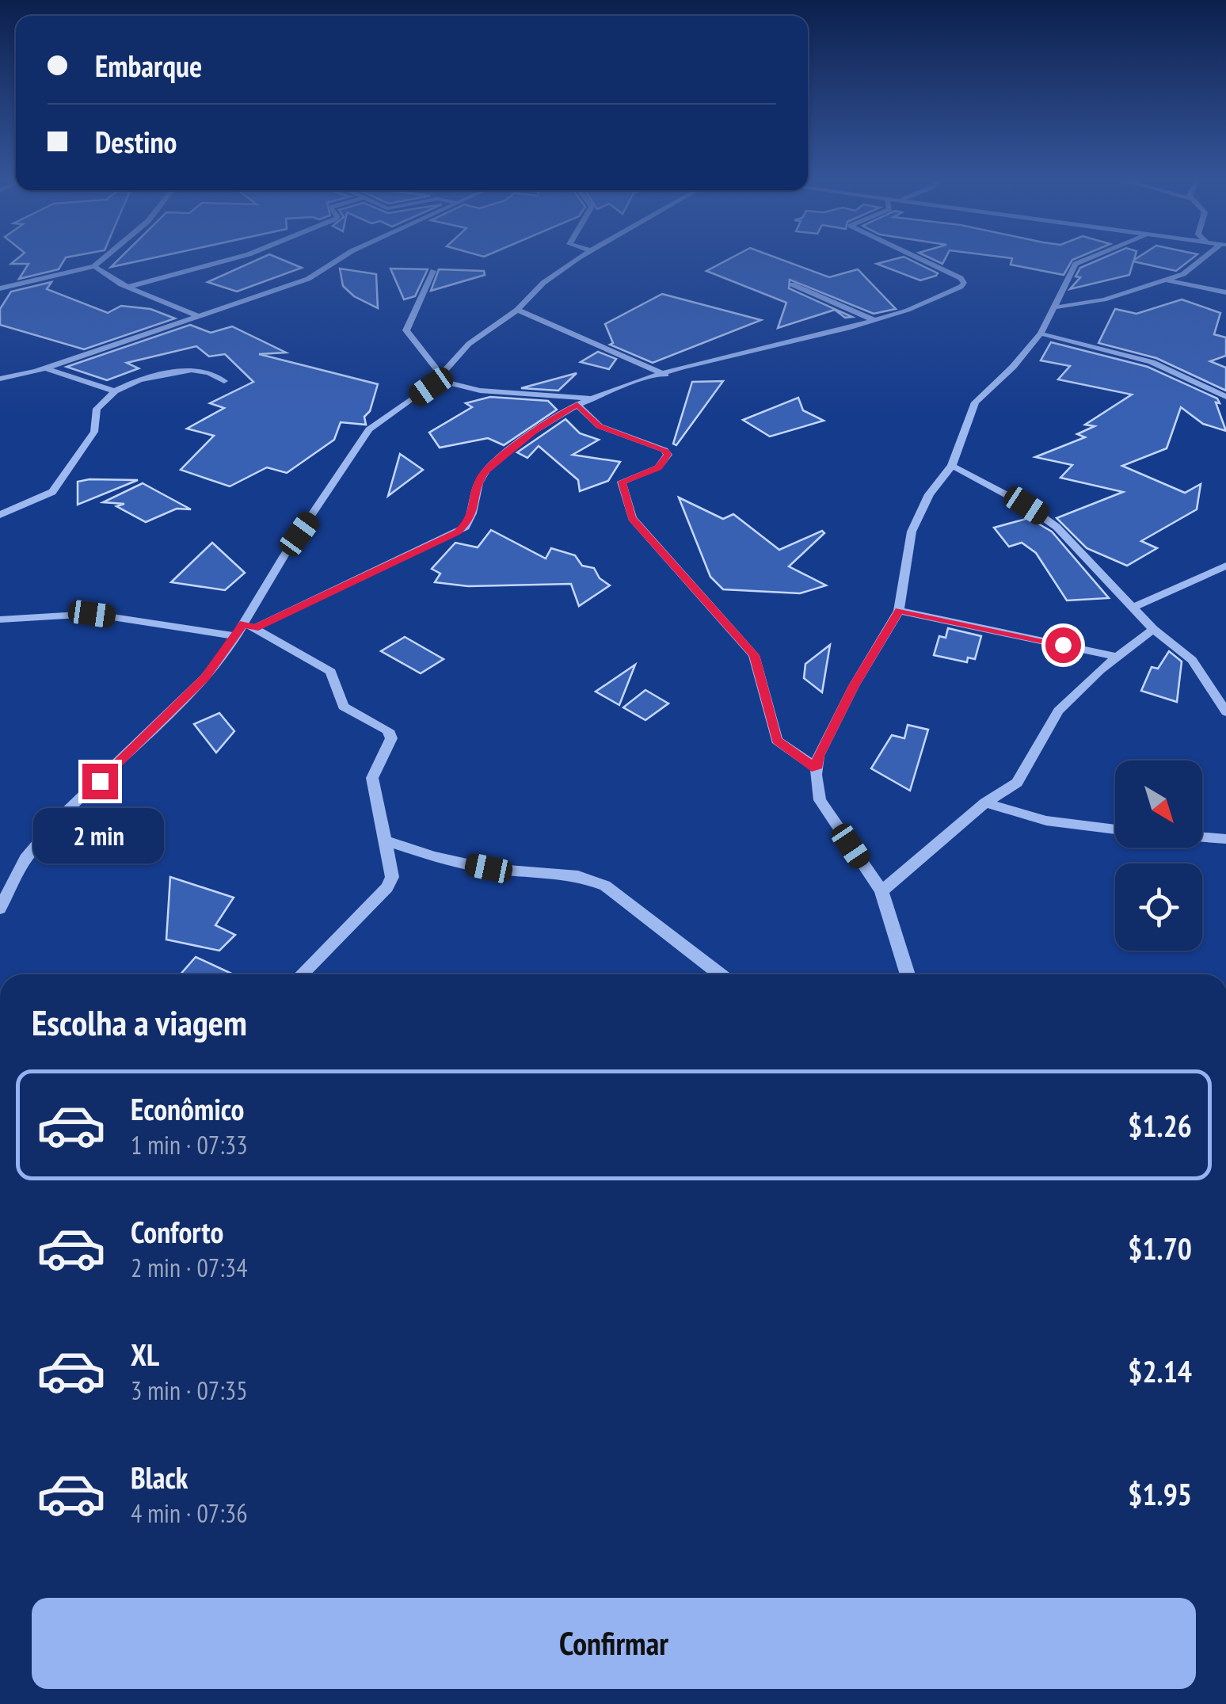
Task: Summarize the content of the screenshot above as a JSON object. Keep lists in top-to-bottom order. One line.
{"north":"bottom right","page":{"banner":["Embarque","Destino"],"bubble":"2 min","heading":"Escolha a viagem","list":[{"name":"Econômico","note":"1 min · 07:33","value":"$1.26"},{"name":"Conforto","note":"2 min · 07:34","value":"$1.70"},{"name":"XL","note":"3 min · 07:35","value":"$2.14"},{"name":"Black","note":"4 min · 07:36","value":"$1.95"}],"buttons":"Confirmar"}}
